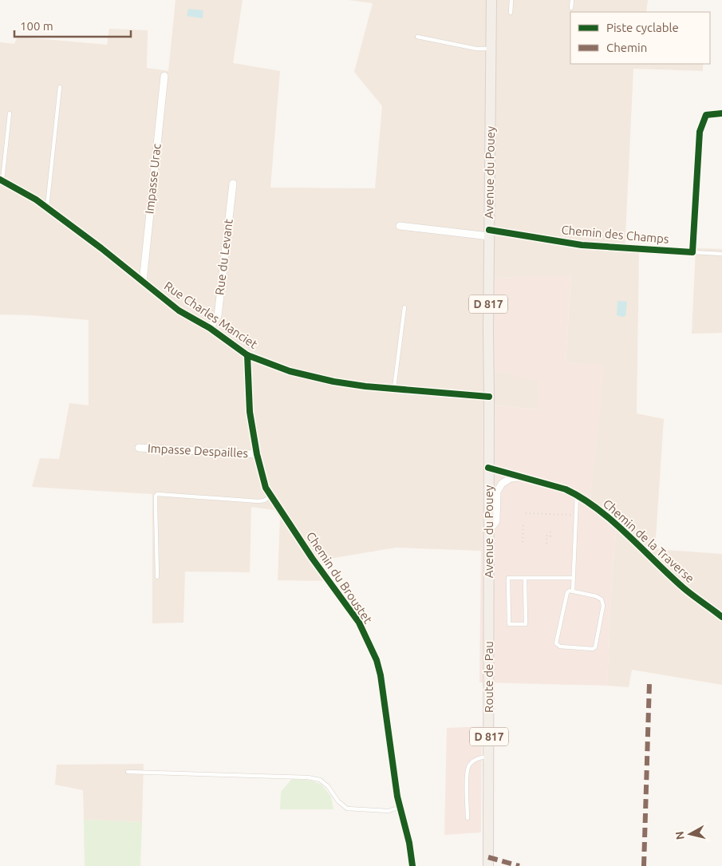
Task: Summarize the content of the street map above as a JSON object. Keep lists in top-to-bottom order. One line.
{"streets":{"main road":["Avenue du Pouey","D 817","Route de Pau"],"street":["Impasse Urac","Chemin des Champs","Rue du Levant","Rue Charles Manciet","Impasse Despailles","Chemin de la Traverse","Chemin du Broustet"]},"crossings":[["Avenue du Pouey","Chemin des Champs"],["Avenue du Pouey","Rue Charles Manciet"],["Avenue du Pouey","Chemin de la Traverse"],["Avenue du Pouey","Route de Pau"],["Impasse Urac","Rue Charles Manciet"],["Rue du Levant","Rue Charles Manciet"],["Rue Charles Manciet","Chemin du Broustet"],["Impasse Despailles","Chemin du Broustet"]],"legend":["Piste cyclable","Chemin"],"scale_bar":"100 m","north":"left"}
